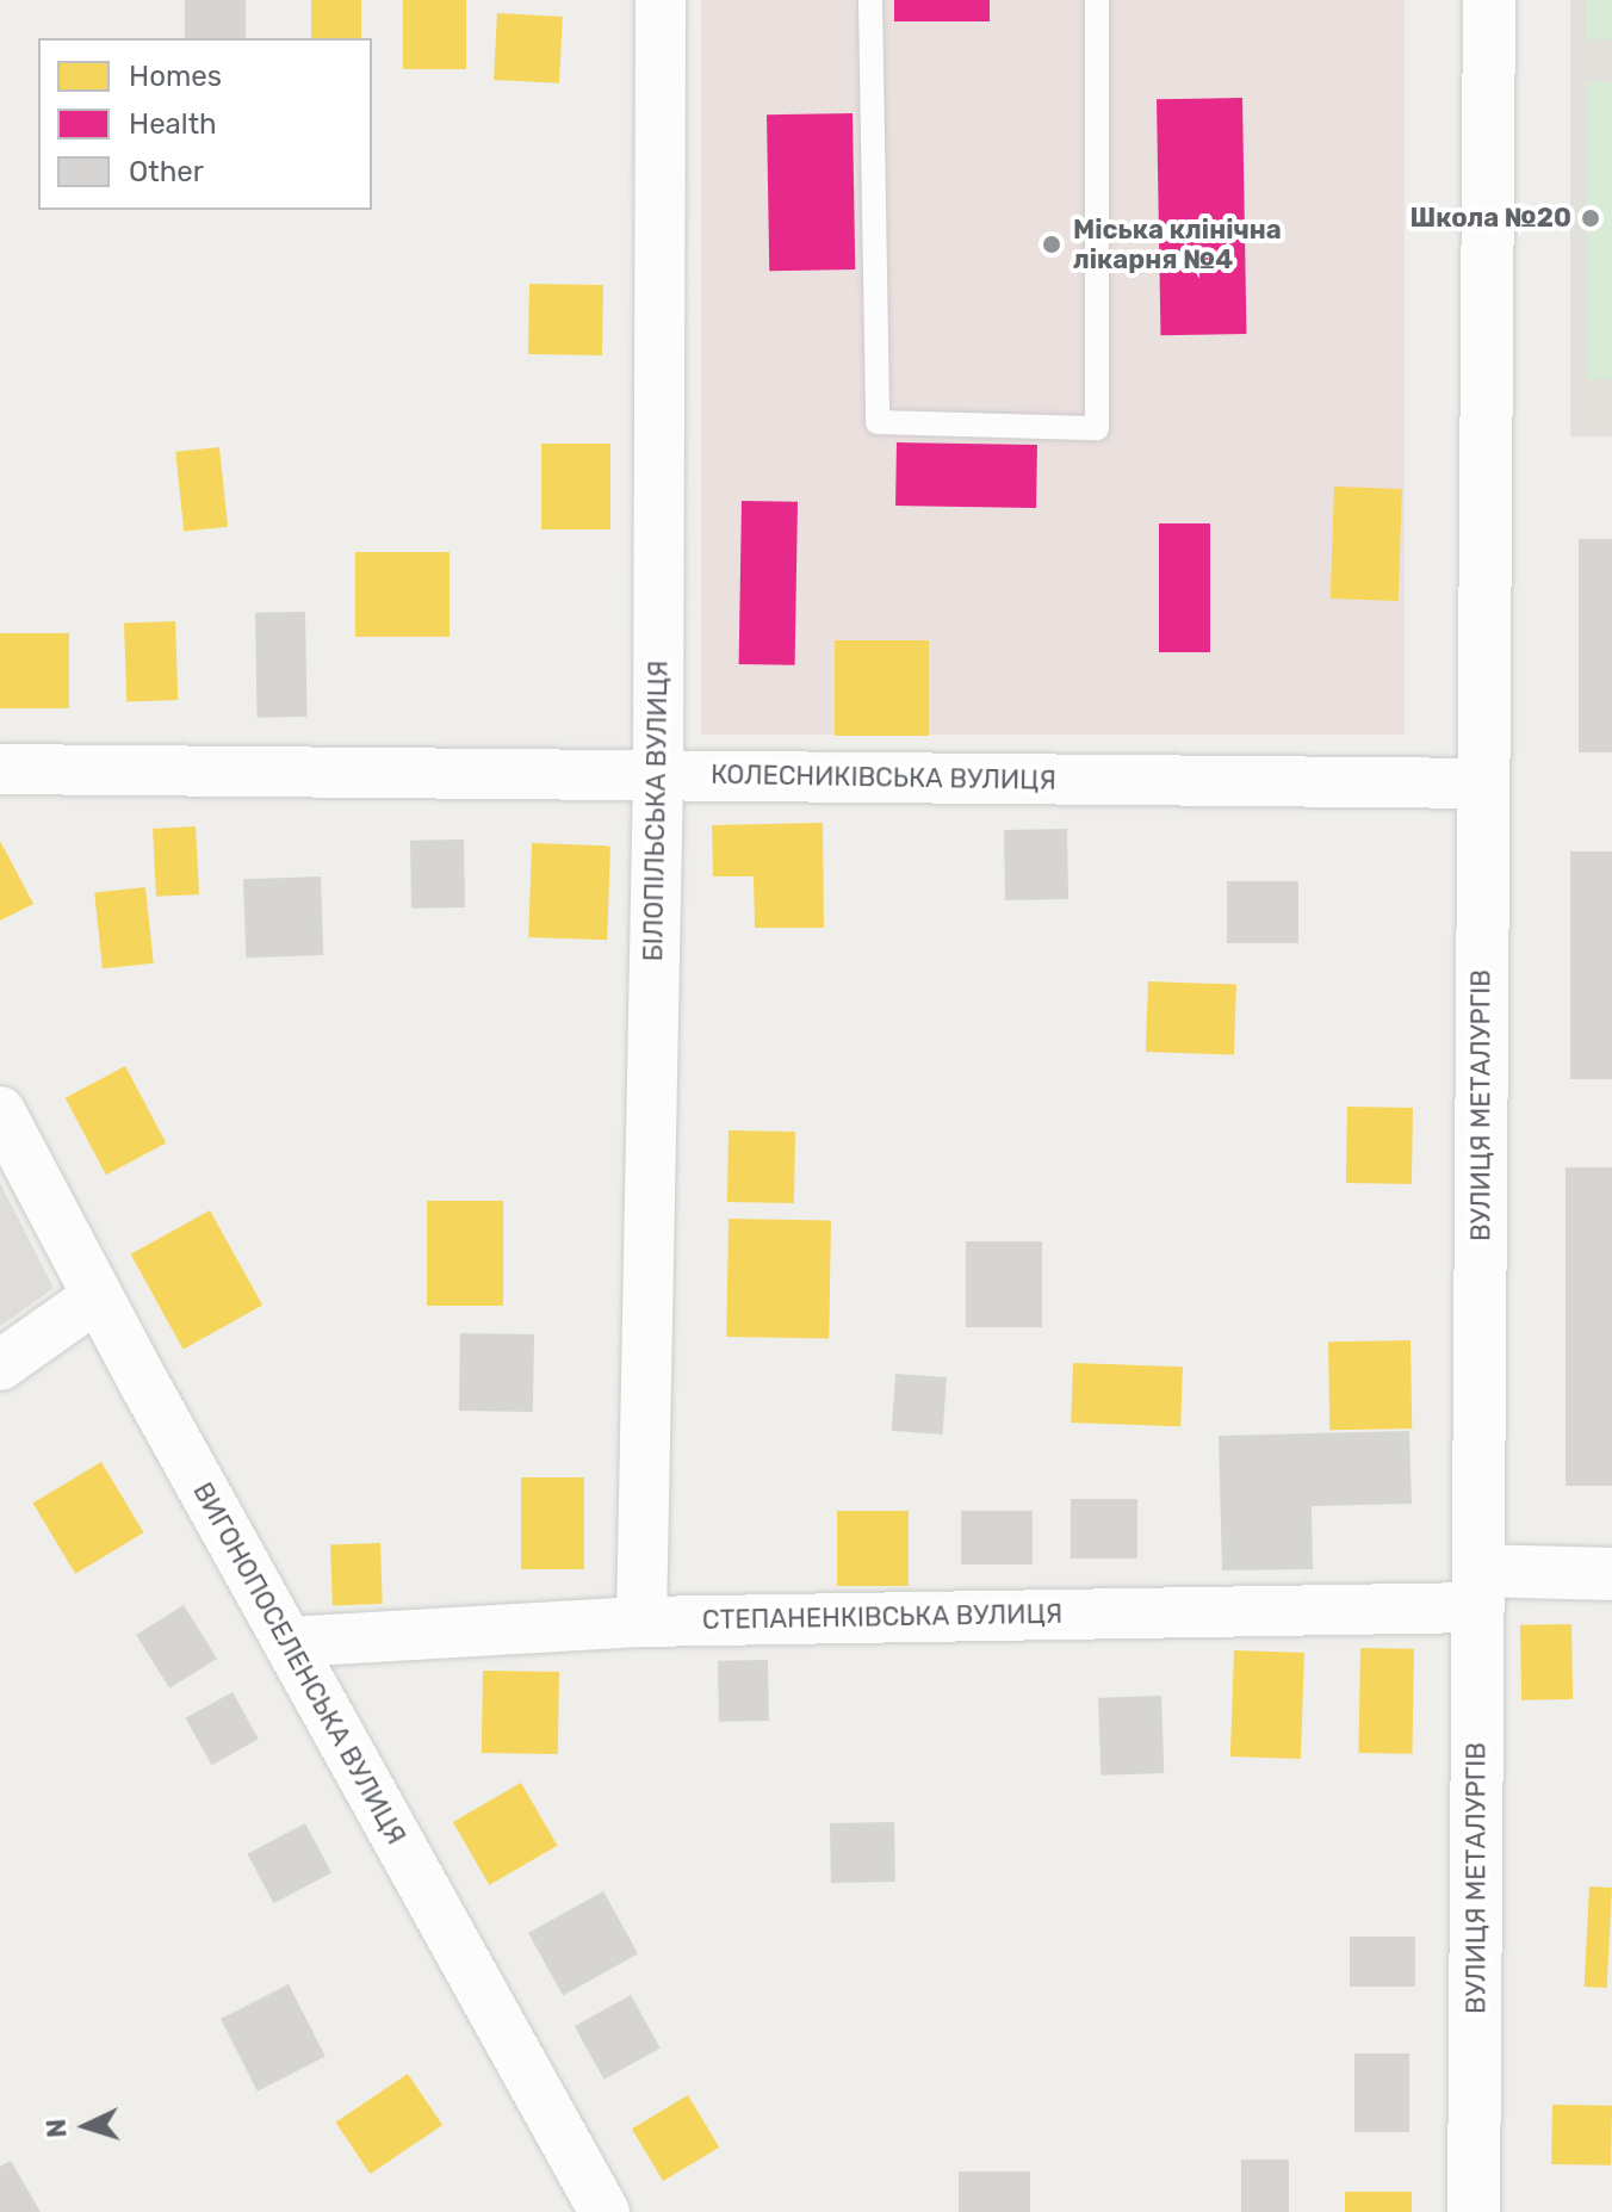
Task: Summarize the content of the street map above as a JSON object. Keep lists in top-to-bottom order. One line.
{"streets":{"main road":["ВУЛИЦЯ МЕТАЛУРГІВ","СТЕПАНЕНКІВСЬКА ВУЛИЦЯ"],"street":["КОЛЕСНИКІВСЬКА ВУЛИЦЯ","БІЛОПІЛЬСЬКА ВУЛИЦЯ","ВИГОНОПОСЕЛЕНСЬКА ВУЛИЦЯ"]},"crossings":[["КОЛЕСНИКІВСЬКА ВУЛИЦЯ","БІЛОПІЛЬСЬКА ВУЛИЦЯ"],["КОЛЕСНИКІВСЬКА ВУЛИЦЯ","ВУЛИЦЯ МЕТАЛУРГІВ"],["БІЛОПІЛЬСЬКА ВУЛИЦЯ","СТЕПАНЕНКІВСЬКА ВУЛИЦЯ"],["ВУЛИЦЯ МЕТАЛУРГІВ","СТЕПАНЕНКІВСЬКА ВУЛИЦЯ"],["СТЕПАНЕНКІВСЬКА ВУЛИЦЯ","ВИГОНОПОСЕЛЕНСЬКА ВУЛИЦЯ"]],"places":["Школа №20","Міська клінічна лікарня №4"],"legend":["Homes","Health","Other"],"north":"left"}
